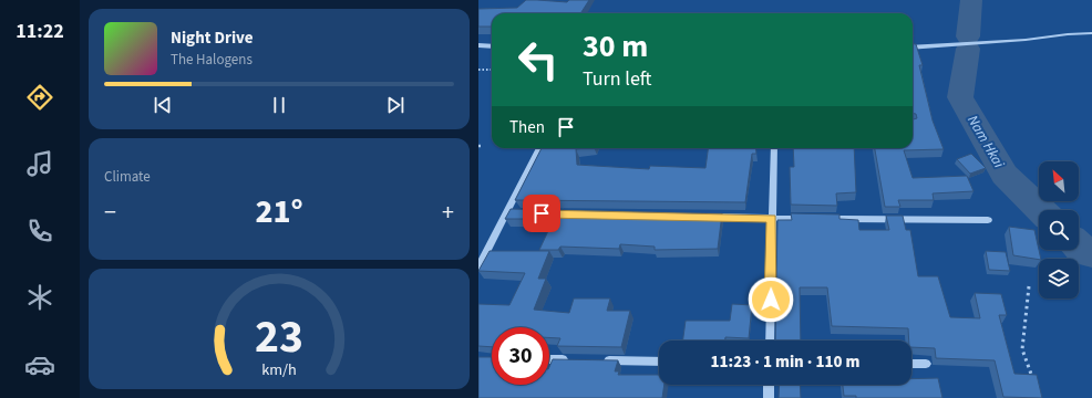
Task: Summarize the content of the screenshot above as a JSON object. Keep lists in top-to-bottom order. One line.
{"water":["Nam Hkai"],"north":"top left","page":{"tabs":"11:22","turn":["30 m","Turn left"],"song":["Night Drive","The Halogens"],"then":"Then","tile":"Climate","heat":["−","21°","+"],"limit":"30","trip":"11:23 · 1 min · 110 m","gauge":["23","km/h"]}}
